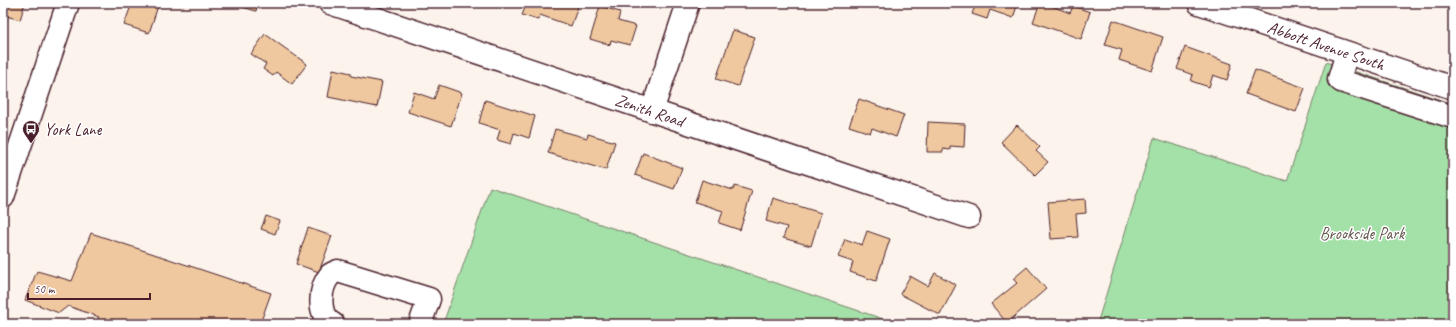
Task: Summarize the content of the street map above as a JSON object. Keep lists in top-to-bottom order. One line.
{"streets":{"street":["Abbott Avenue South","Zenith Road"]},"parks":["Brookside Park"],"places":{"bus stop":["York Lane"]},"scale_bar":"50 m"}
